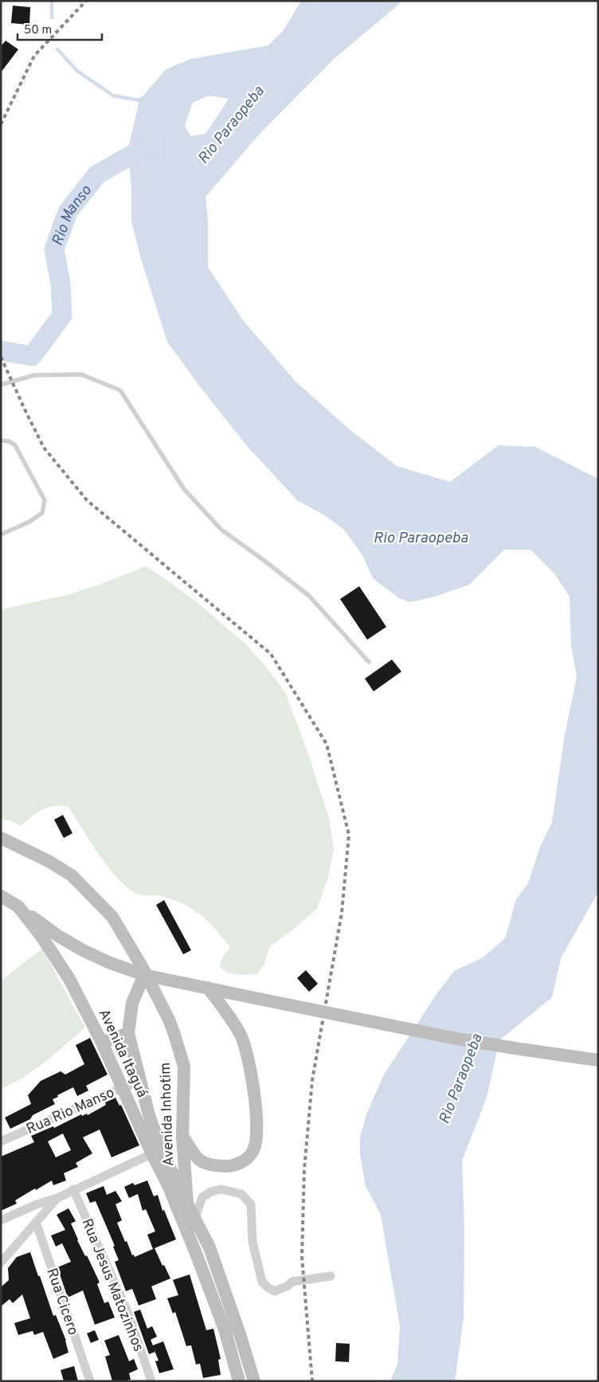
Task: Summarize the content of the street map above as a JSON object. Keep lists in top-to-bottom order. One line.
{"streets":{"main road":["Avenida Itaguá","Avenida Inhotim"],"street":["Rua Rio Manso","Rua Jesus Matozinhos","Rua Cicero"]},"crossings":[["Avenida Itaguá","Rua Rio Manso"]],"water":["Rio Paraopeba","Rio Manso"],"scale_bar":"50 m"}
